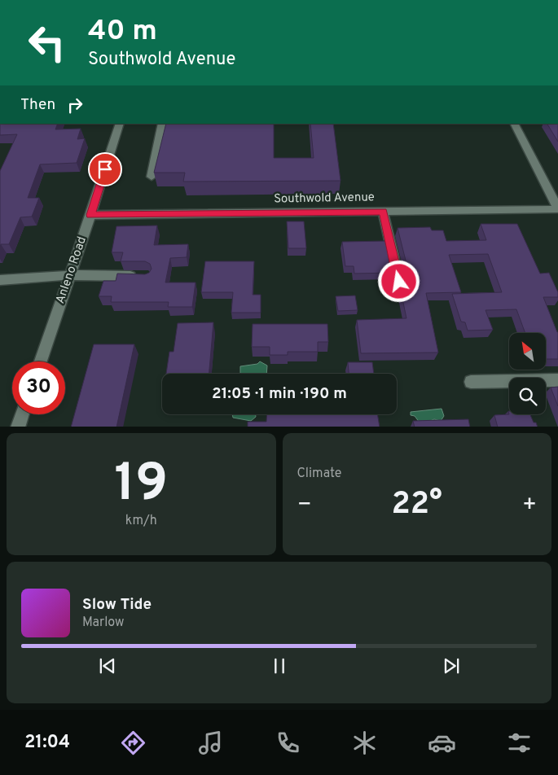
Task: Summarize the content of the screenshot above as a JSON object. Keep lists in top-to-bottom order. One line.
{"streets":{"street":["Southwold Avenue","Anleno Road"]},"crossings":[["Southwold Avenue","Anleno Road"]],"north":"top left","page":{"turn":["40 m","Southwold Avenue"],"then":"Then","limit":"30","trip":"21:05 · 1 min · 190 m","tile":[["19","km/h"],"Climate"],"heat":["−","22°","+"],"song":["Slow Tide","Marlow"],"tabs":"21:04"}}
